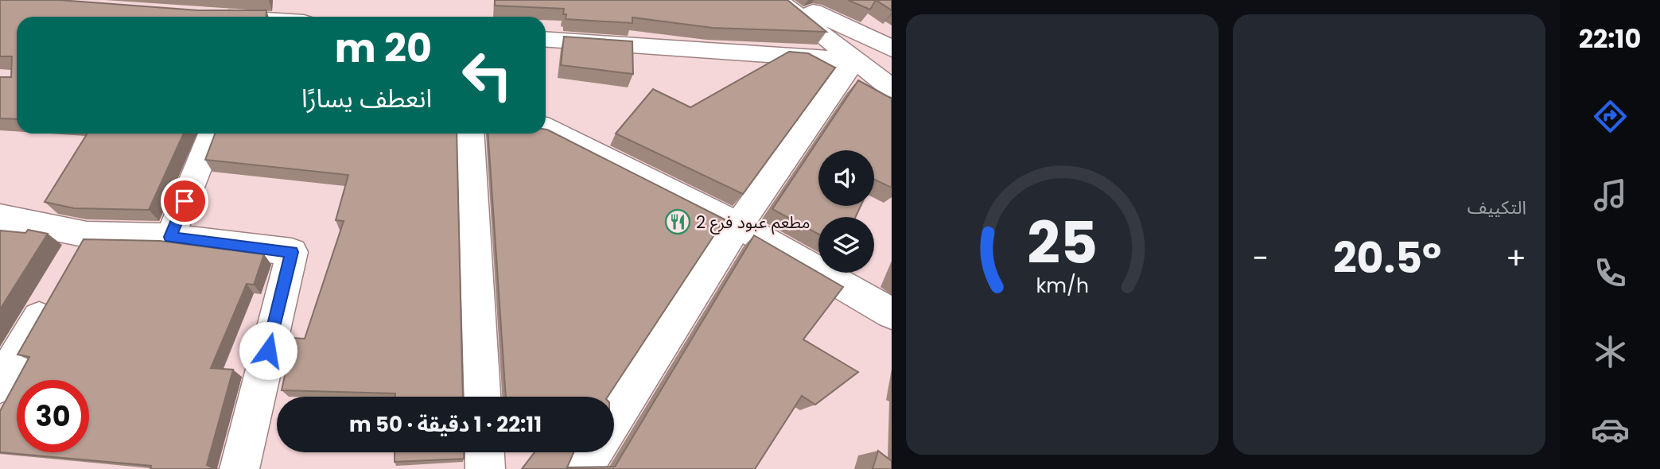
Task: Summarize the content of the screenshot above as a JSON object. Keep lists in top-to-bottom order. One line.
{"places":{"restaurant":["مطعم عبود فرع 2"]},"page":{"tabs":"22:10","tile":"التكييف","turn":["20 m","انعطف يسارًا"],"heat":["−","20.5°","+"],"limit":"30","trip":"22:11 · 1 دقيقة · 50 m","gauge":["25","km/h"]}}
